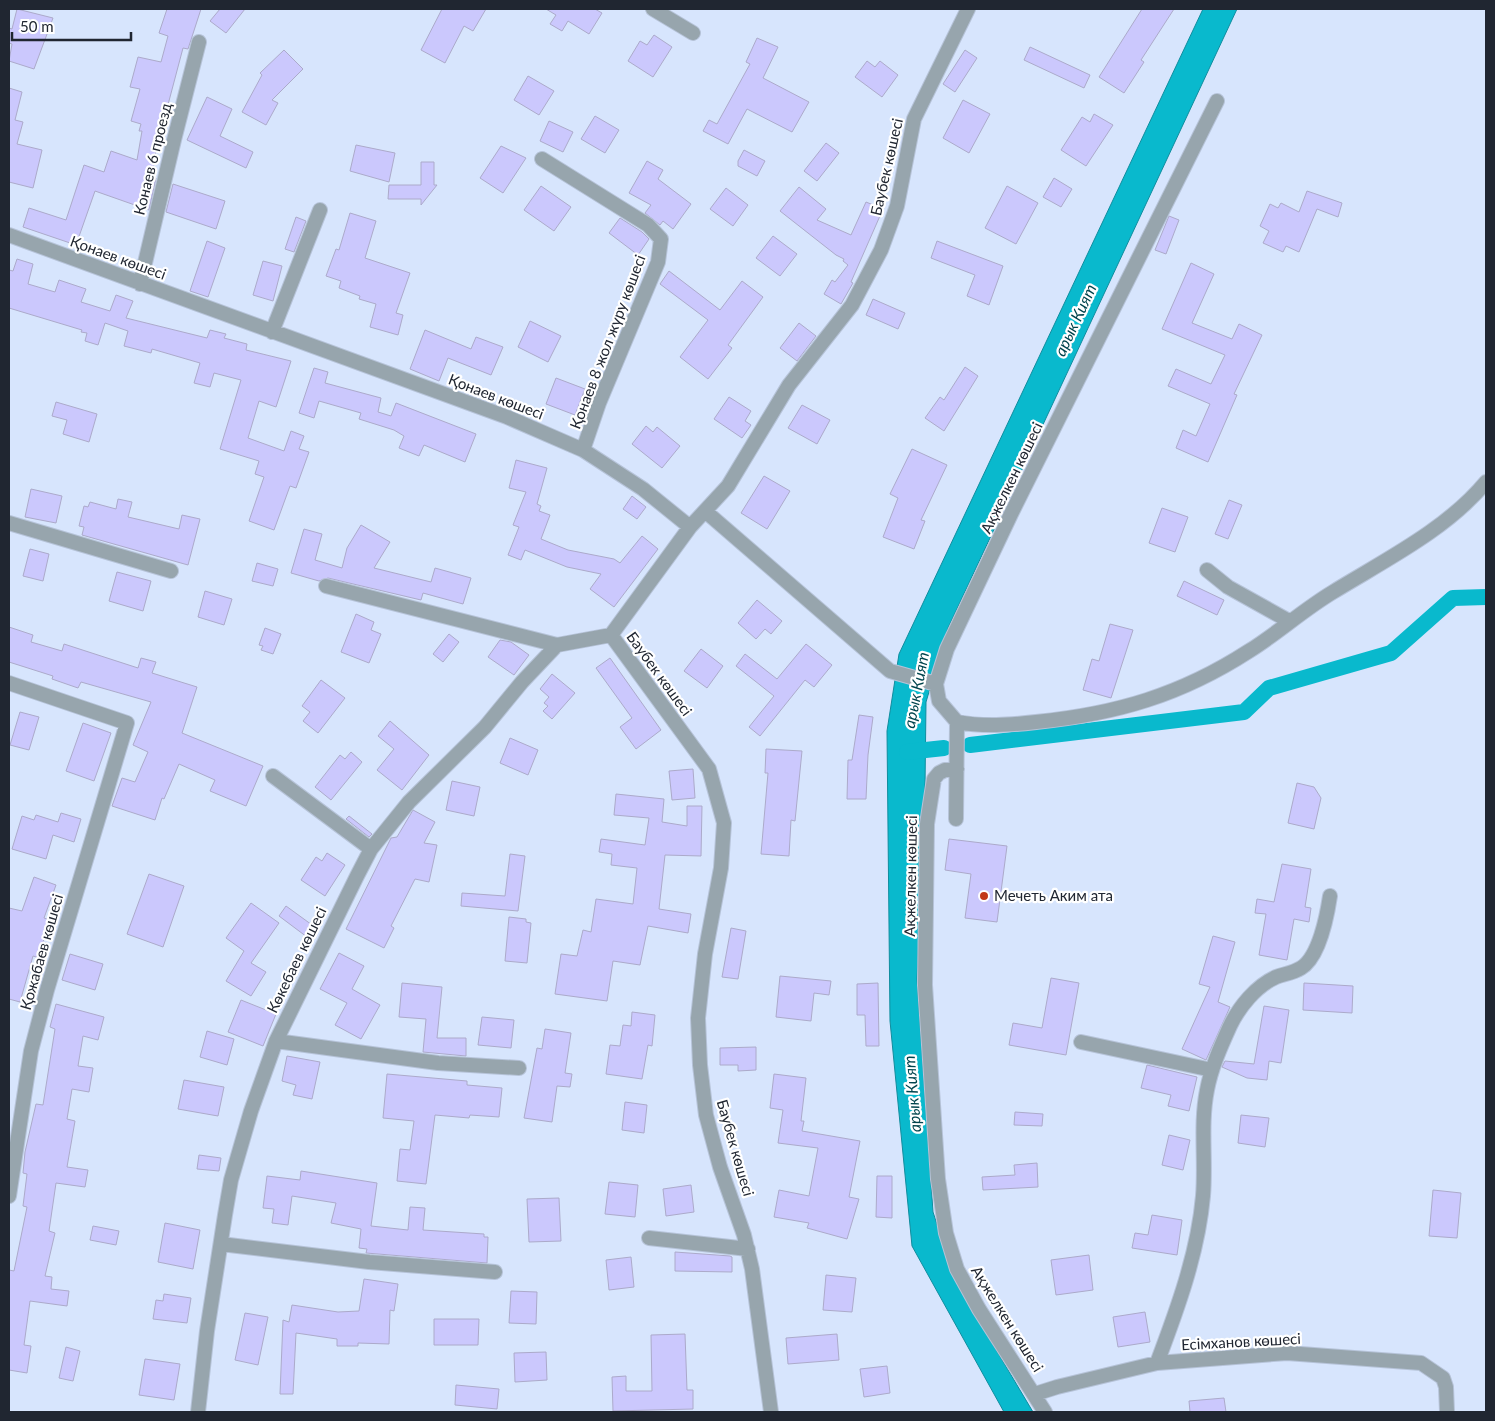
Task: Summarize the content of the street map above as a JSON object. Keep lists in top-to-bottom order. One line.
{"streets":{"street":["Конаев 6 проезд","Баубек көшесі","Қонаев көшесі","Қонаев 8 жол жүру көшесі","Ақжелкен көшесі","Қожабаев көшесі","Көкебаев көшесі","Есімханов көшесі"]},"crossings":[["Конаев 6 проезд","Қонаев көшесі"],["Баубек көшесі","Қонаев көшесі"],["Қонаев көшесі","Қонаев 8 жол жүру көшесі"],["Ақжелкен көшесі","Есімханов көшесі"]],"water":["арык Кият"],"places":["Мечеть Аким ата"],"scale_bar":"50 m"}
